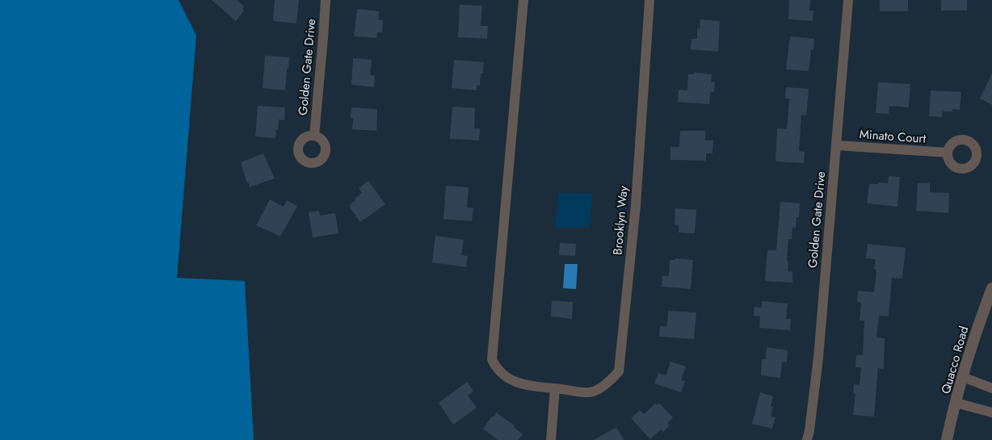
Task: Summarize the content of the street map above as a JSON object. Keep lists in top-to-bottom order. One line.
{"streets":{"street":["Golden Gate Drive","Minato Court","Brooklyn Way","Quacco Road"]},"crossings":[["Golden Gate Drive","Minato Court"]]}
